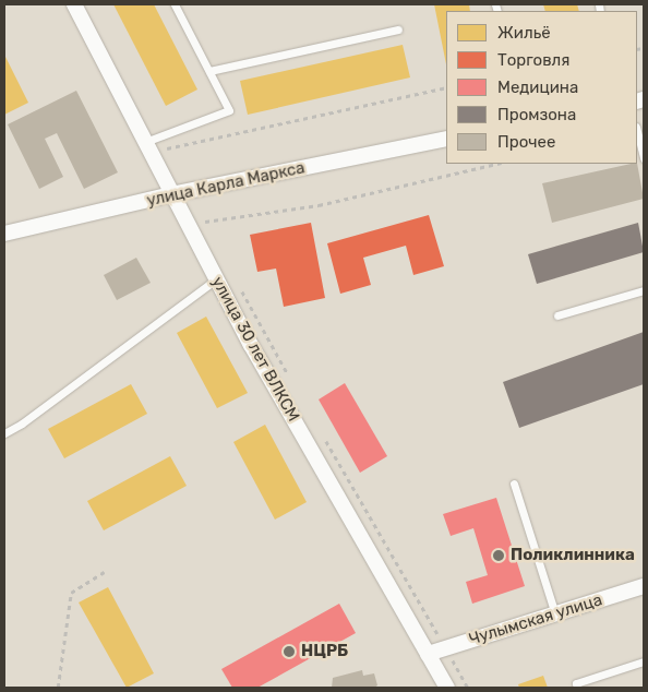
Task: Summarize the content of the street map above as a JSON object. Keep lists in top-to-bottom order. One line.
{"streets":{"street":["улица Карла Маркса","улица 30 лет ВЛКСМ","Чулымская улица"]},"crossings":[["улица Карла Маркса","улица 30 лет ВЛКСМ"],["улица 30 лет ВЛКСМ","Чулымская улица"]],"places":["Поликлинника","НЦРБ"],"legend":["Жильё","Торговля","Медицина","Промзона","Прочее"]}
